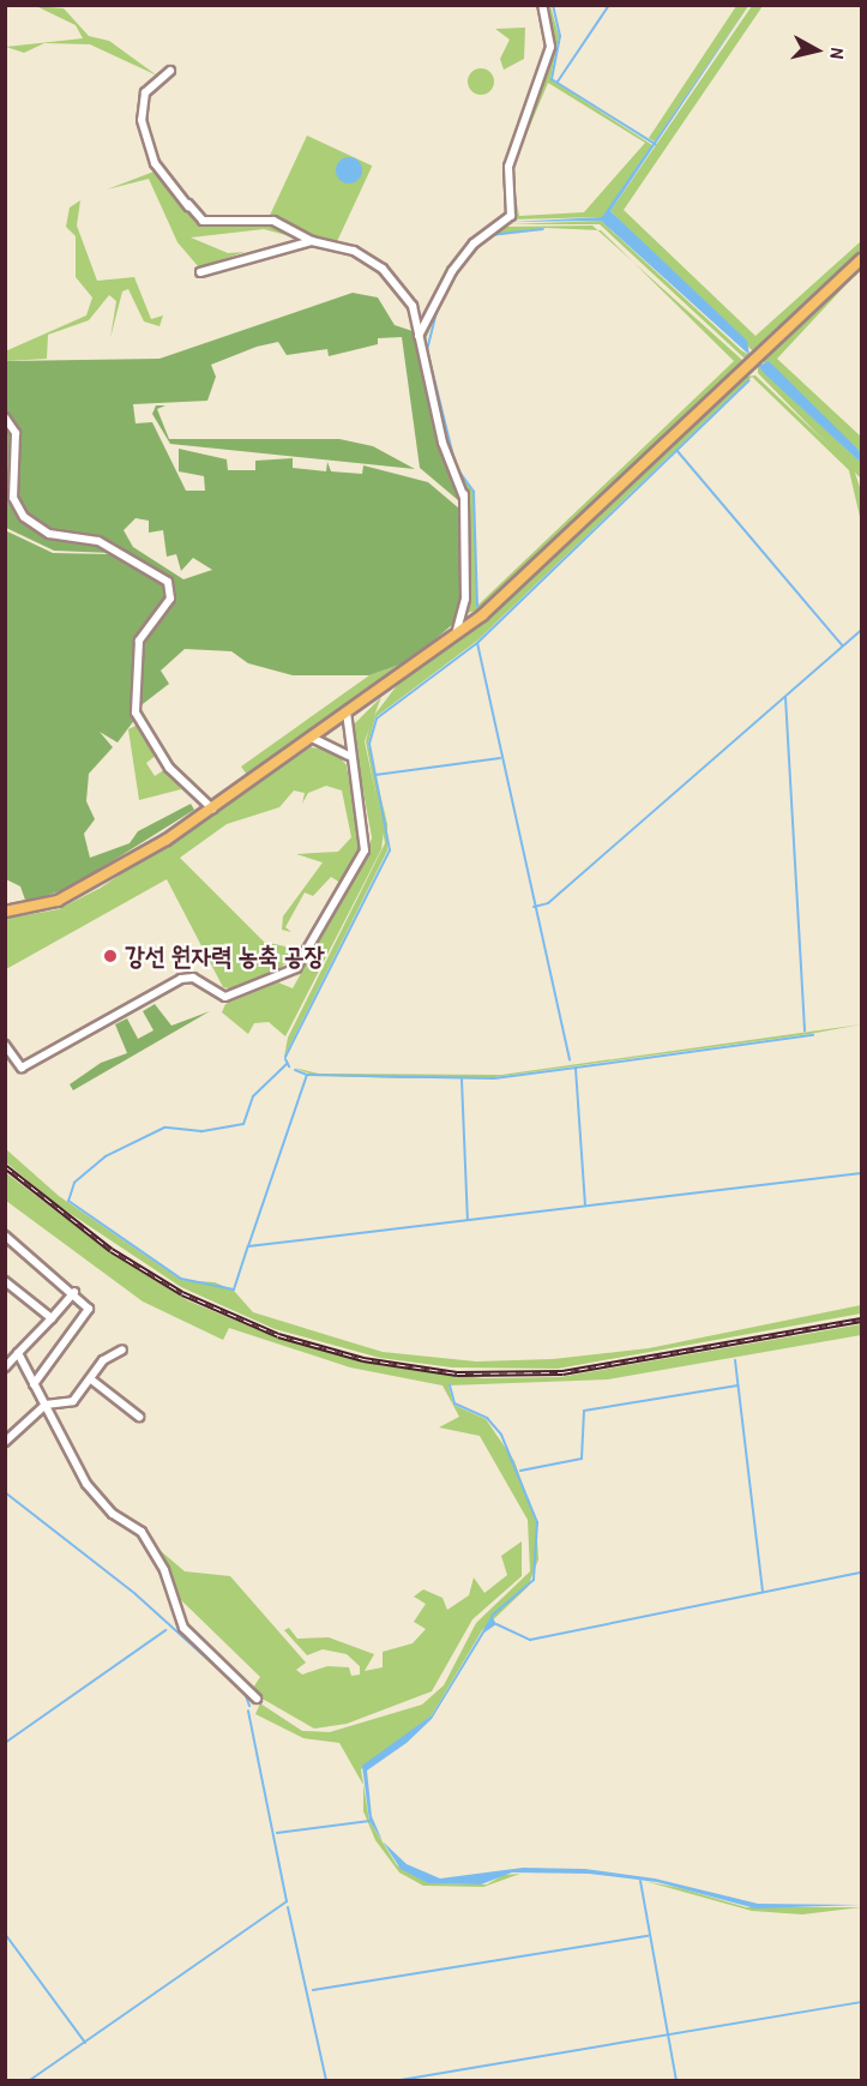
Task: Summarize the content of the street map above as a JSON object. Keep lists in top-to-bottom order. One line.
{"places":["강선 원자력 농축 공장"],"north":"right"}
